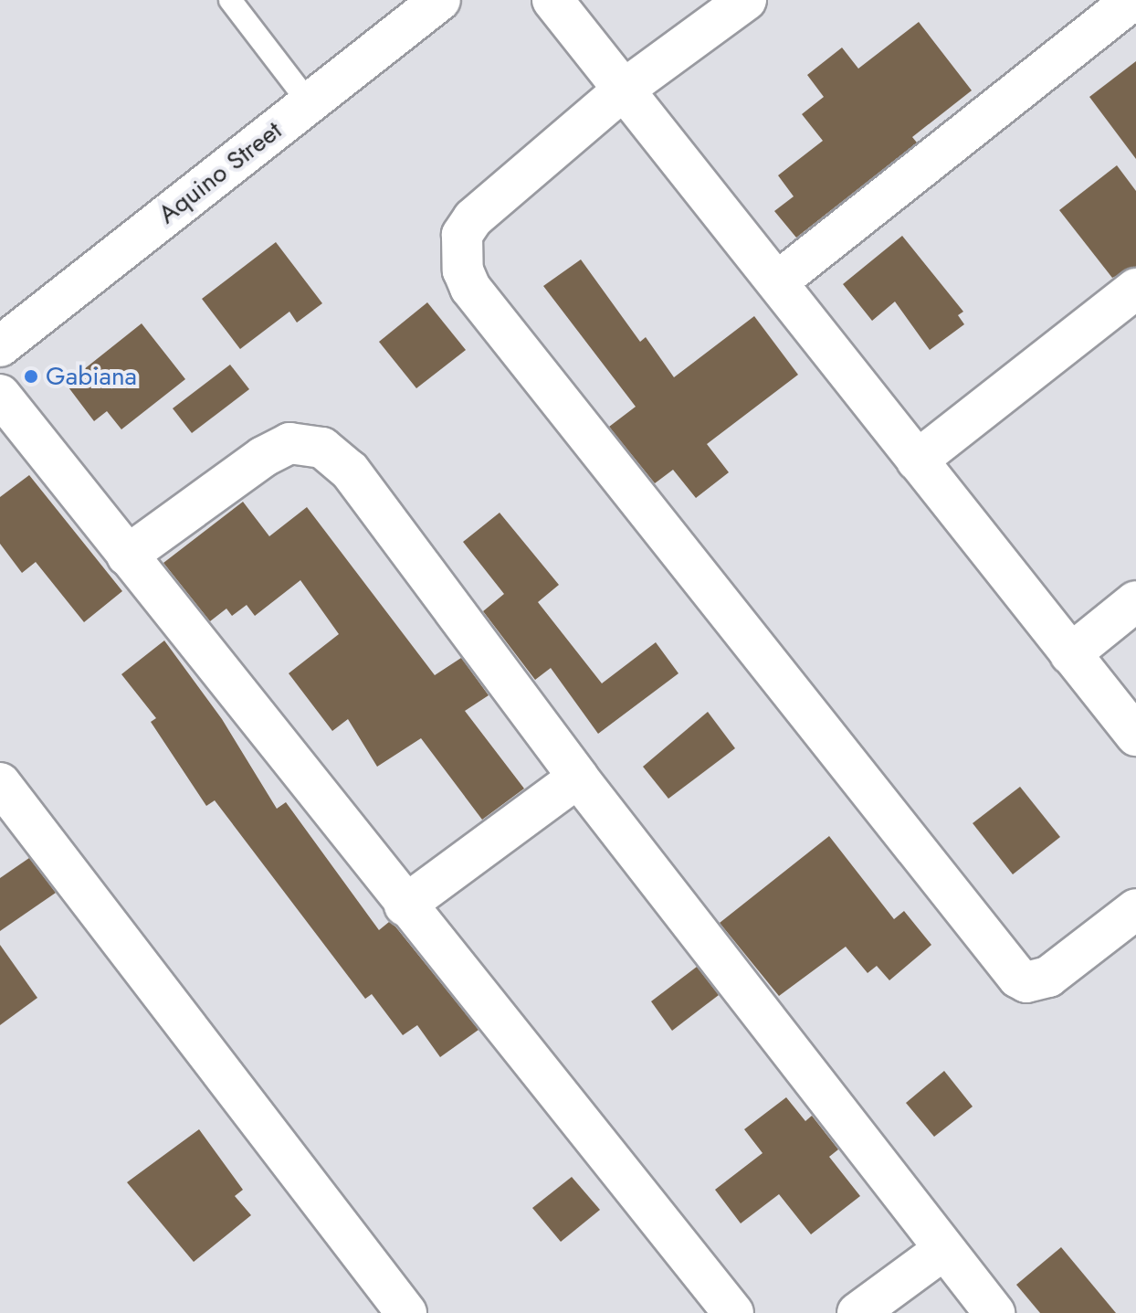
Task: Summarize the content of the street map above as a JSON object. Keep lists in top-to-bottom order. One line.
{"streets":{"street":["Aquino Street"]},"places":["Gabiana"]}
